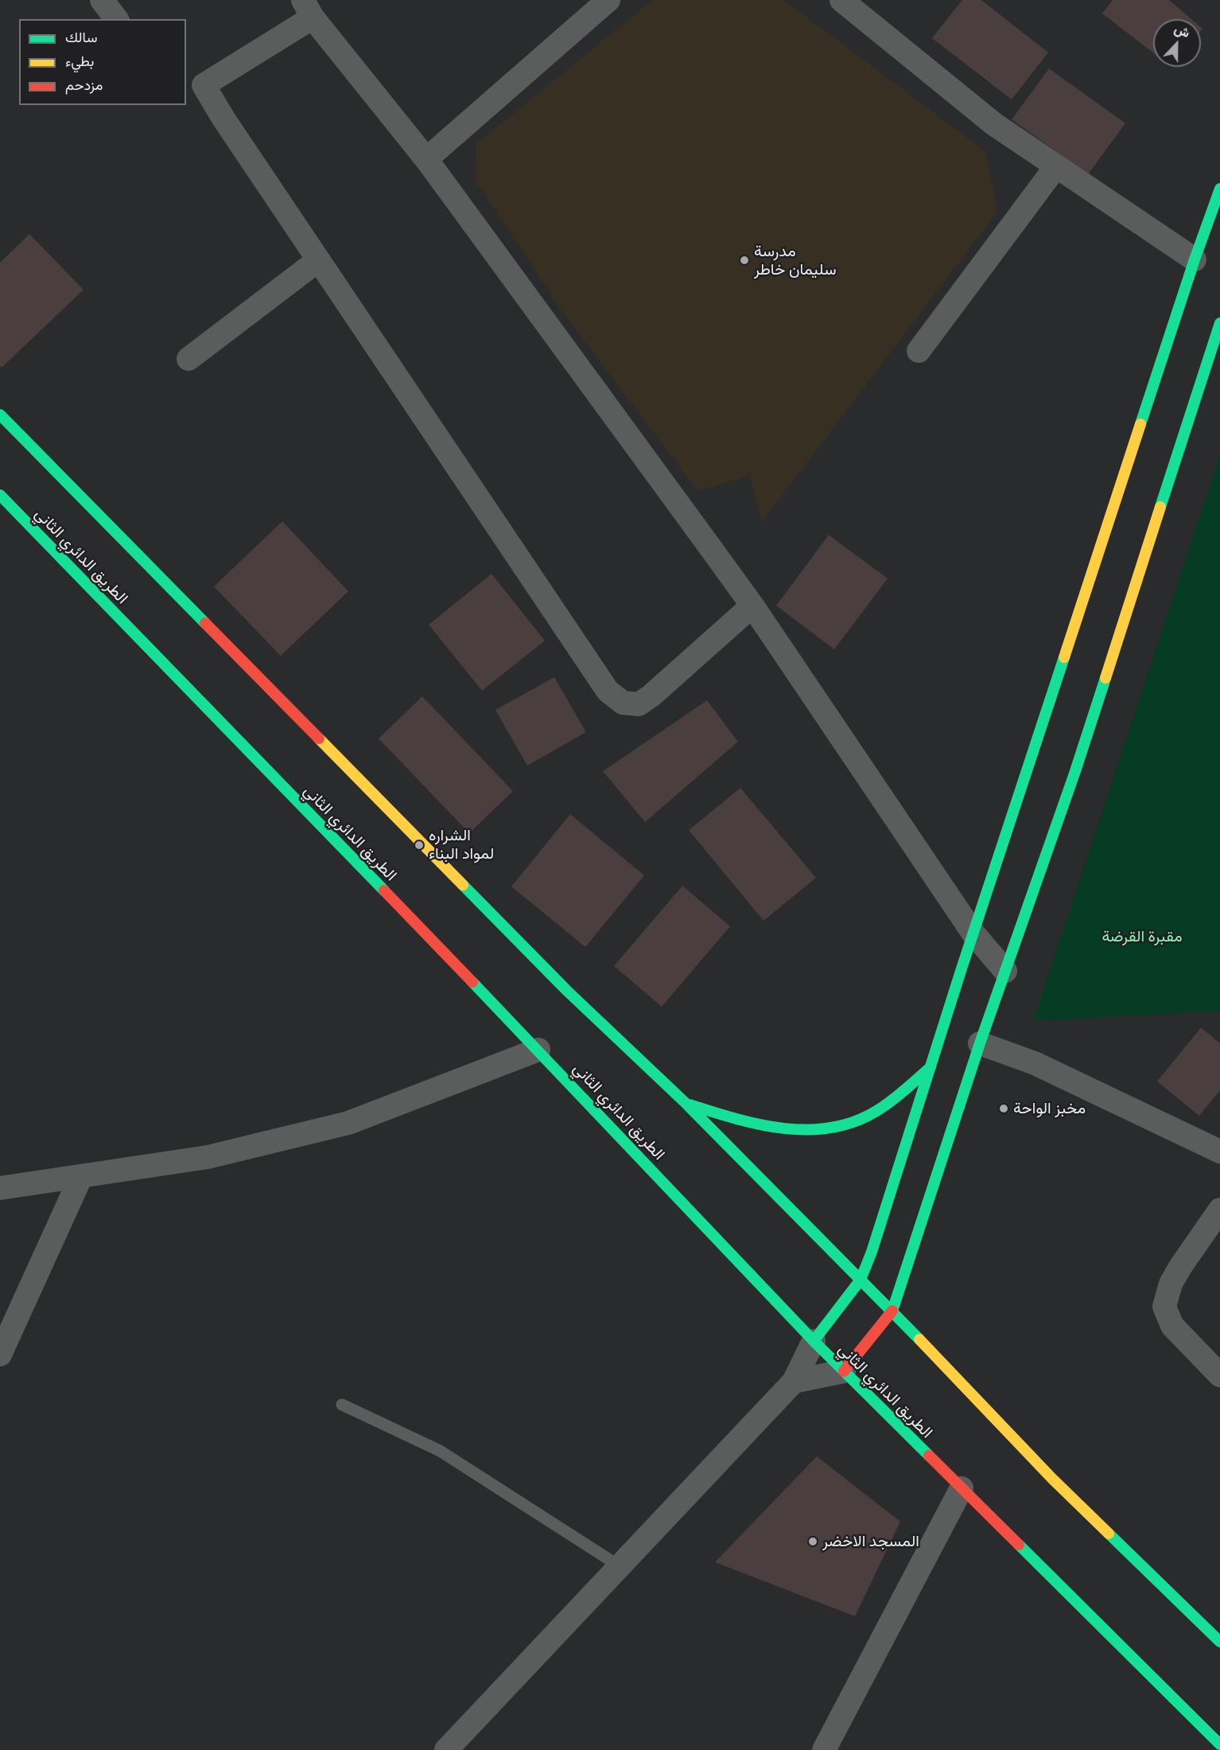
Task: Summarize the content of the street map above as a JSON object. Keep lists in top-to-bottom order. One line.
{"streets":{"main road":["الطريق الدائري الثاني"]},"parks":["مقبرة القرضة"],"places":["مدرسة سليمان خاطر","الشراره لمواد البناء","مخبز الواحة","المسجد الاخضر"],"legend":["سالك","بطيء","مزدحم"],"north":"top"}
